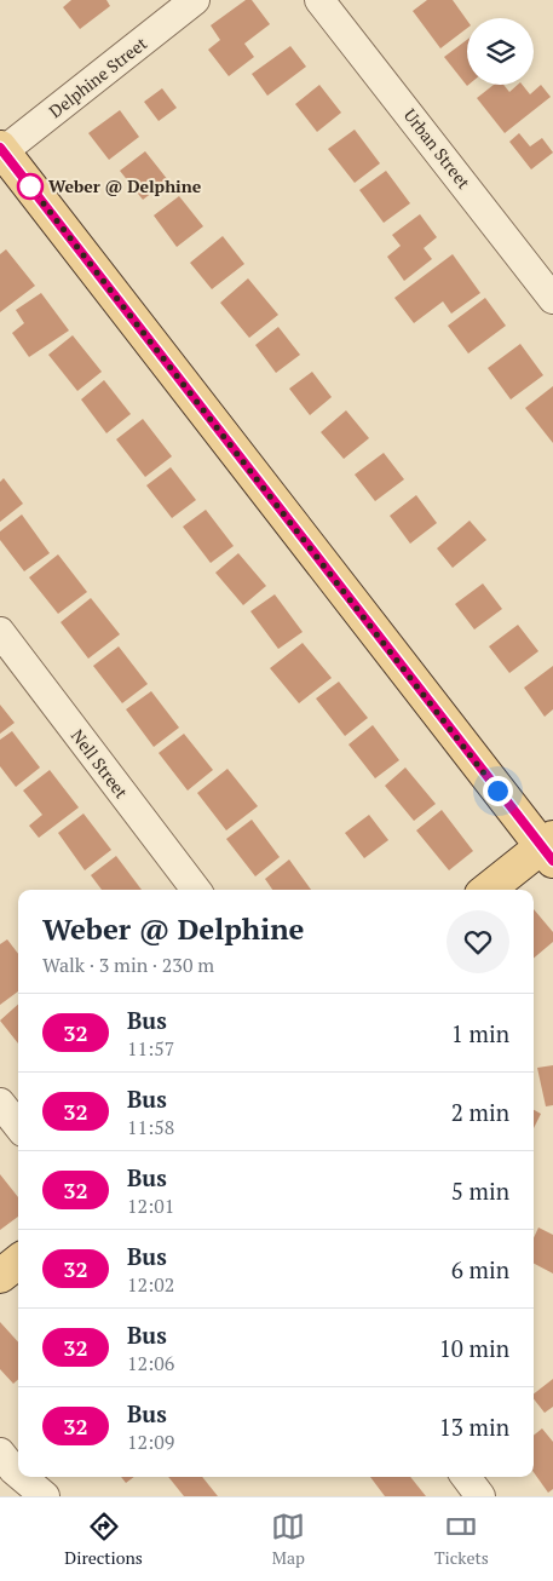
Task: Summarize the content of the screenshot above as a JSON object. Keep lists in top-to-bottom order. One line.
{"streets":{"street":["Delphine Street","Urban Street","Nell Street"]},"places":["Weber @ Delphine"],"lines":["bus line 32"],"page":{"heading":["Weber @ Delphine","Walk · 3 min · 230 m"],"list":[{"mark":"32","name":"Bus","note":"11:57","value":"1 min"},{"mark":"32","name":"Bus","note":"11:58","value":"2 min"},{"mark":"32","name":"Bus","note":"12:01","value":"5 min"},{"mark":"32","name":"Bus","note":"12:02","value":"6 min"},{"mark":"32","name":"Bus","note":"12:06","value":"10 min"},{"mark":"32","name":"Bus","note":"12:09","value":"13 min"}],"tabs":["Directions","Map","Tickets"]}}
